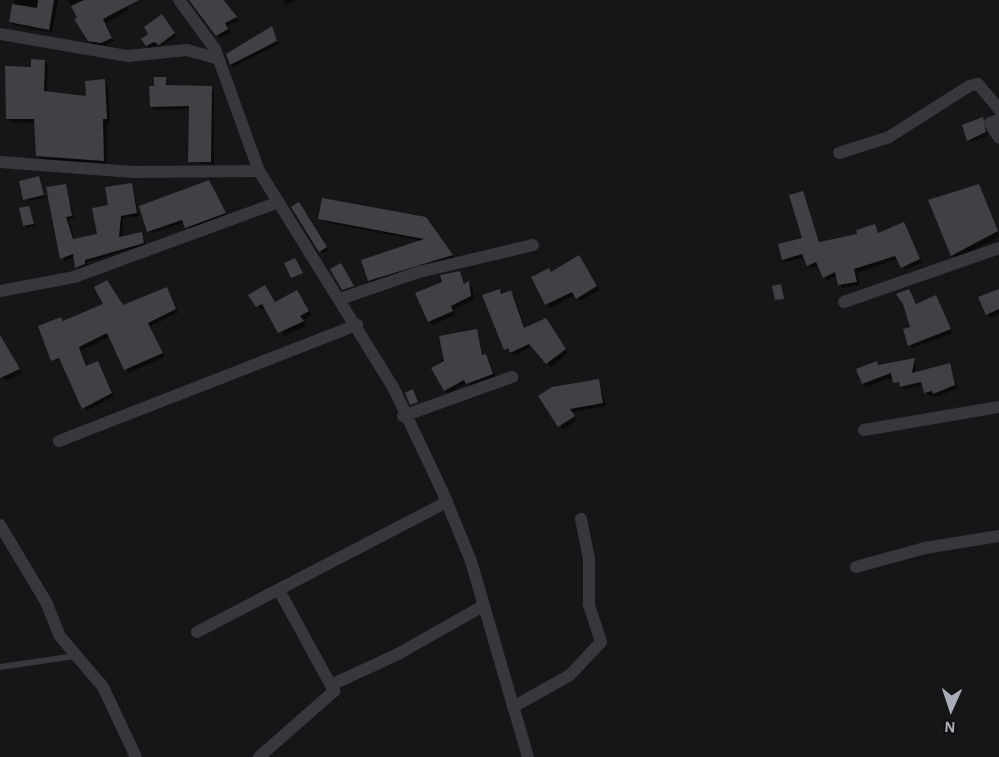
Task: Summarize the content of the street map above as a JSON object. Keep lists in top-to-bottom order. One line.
{"north":"bottom"}
